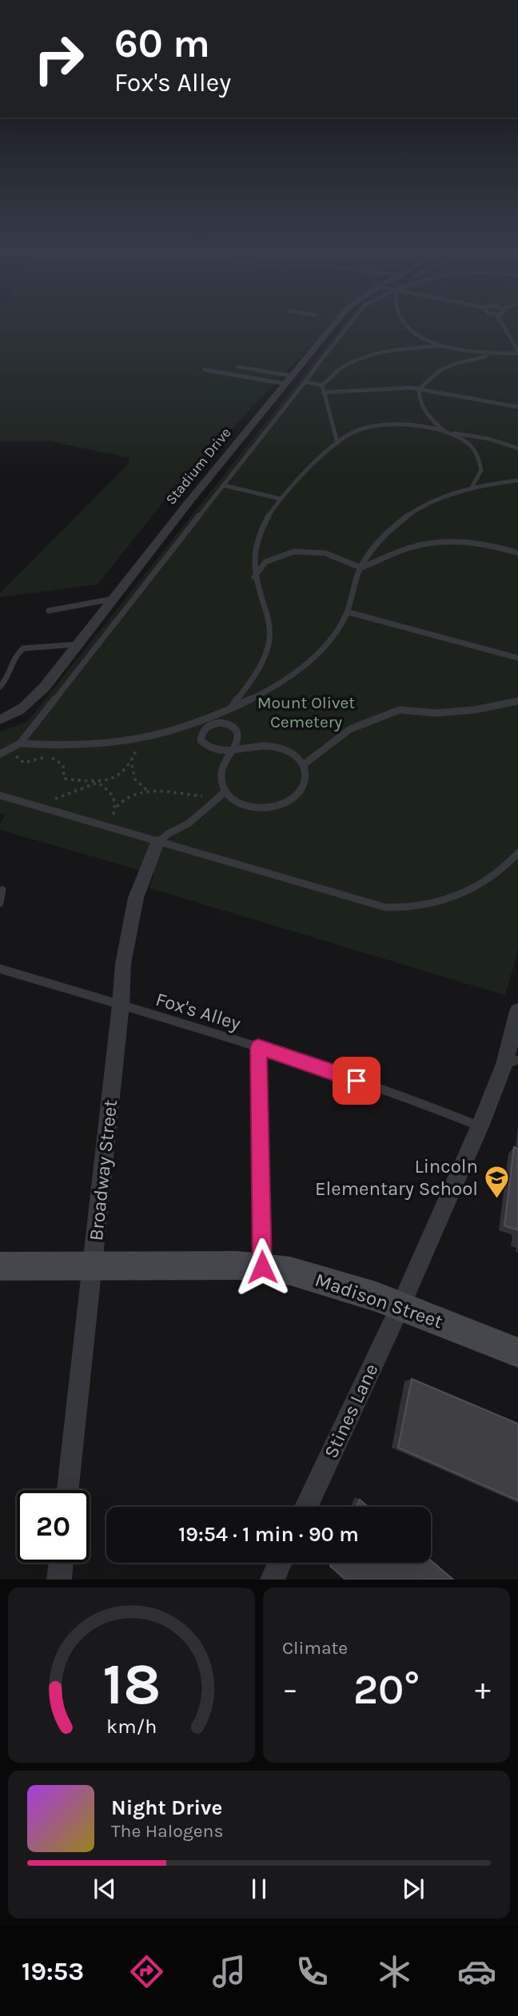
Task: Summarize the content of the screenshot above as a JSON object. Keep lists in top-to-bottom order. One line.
{"streets":{"street":["Stadium Drive","Broadway Street","Madison Street","Stines Lane"],"lane":["Fox's Alley"]},"crossings":[["Fox's Alley","Broadway Street"],["Fox's Alley","Stines Lane"],["Broadway Street","Madison Street"],["Madison Street","Stines Lane"]],"parks":["Mount Olivet Cemetery"],"places":{"school or university":["Lincoln Elementary School"]},"page":{"turn":["60 m","Fox's Alley"],"limit":"20","trip":"19:54 · 1 min · 90 m","tile":"Climate","heat":["−","20°","+"],"song":["Night Drive","The Halogens"],"tabs":"19:53","gauge":["18","km/h"]}}
